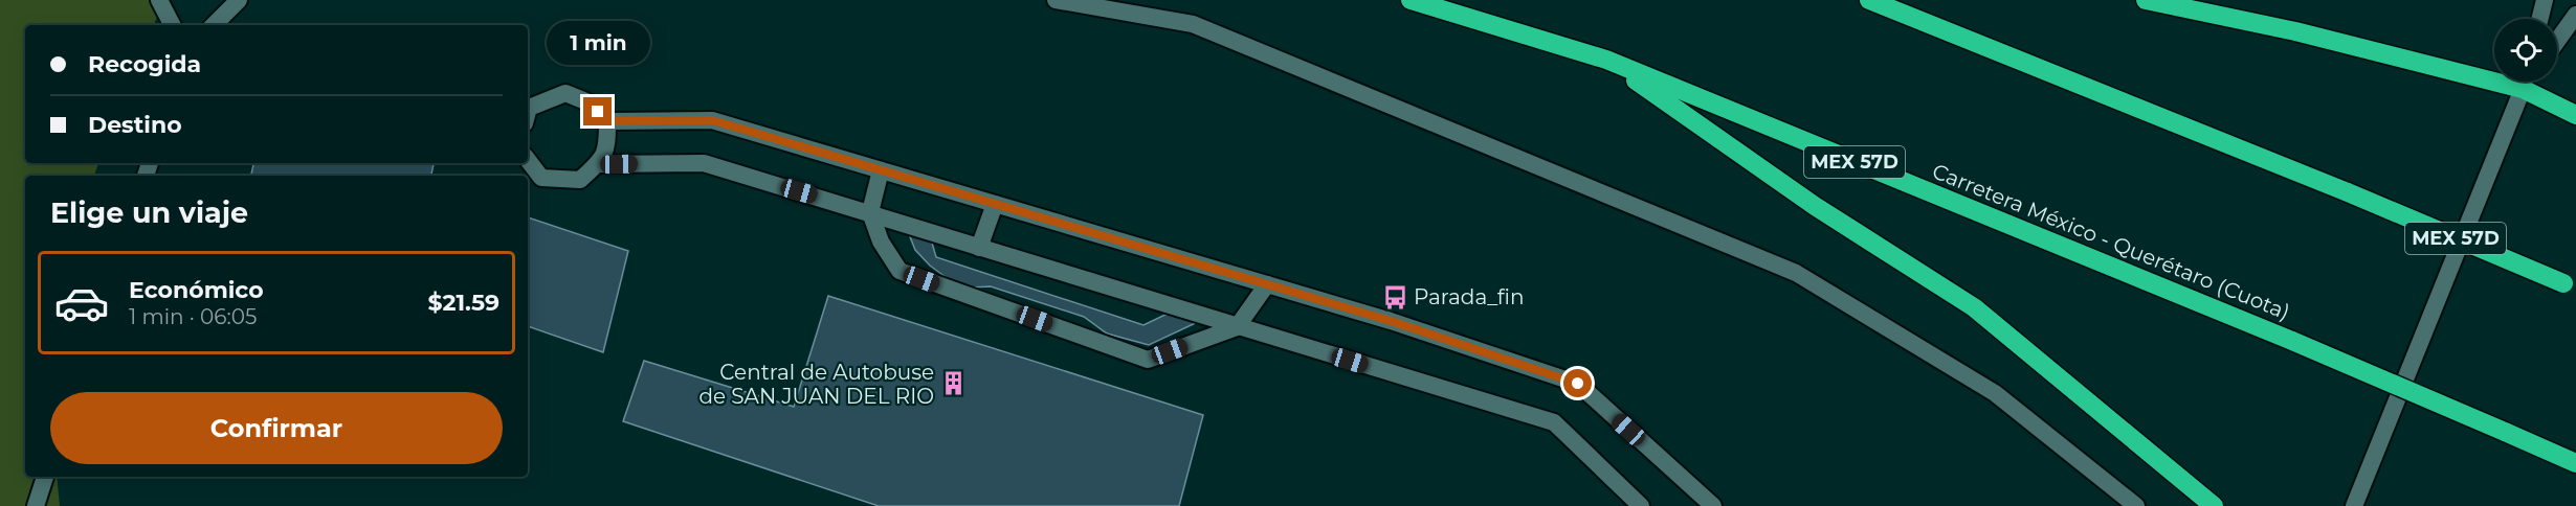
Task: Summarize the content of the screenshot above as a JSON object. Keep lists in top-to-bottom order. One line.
{"streets":{"highway":["MEX 57D","Carretera México - Querétaro (Cuota)"]},"places":{"bus stop":["Parada_fin"],"building":["Central de Autobuse de SAN JUAN DEL RIO"]},"page":{"bubble":"1 min","banner":["Recogida","Destino"],"heading":"Elige un viaje","list":[{"name":"Económico","note":"1 min · 06:05","value":"$21.59"}],"buttons":"Confirmar"}}
